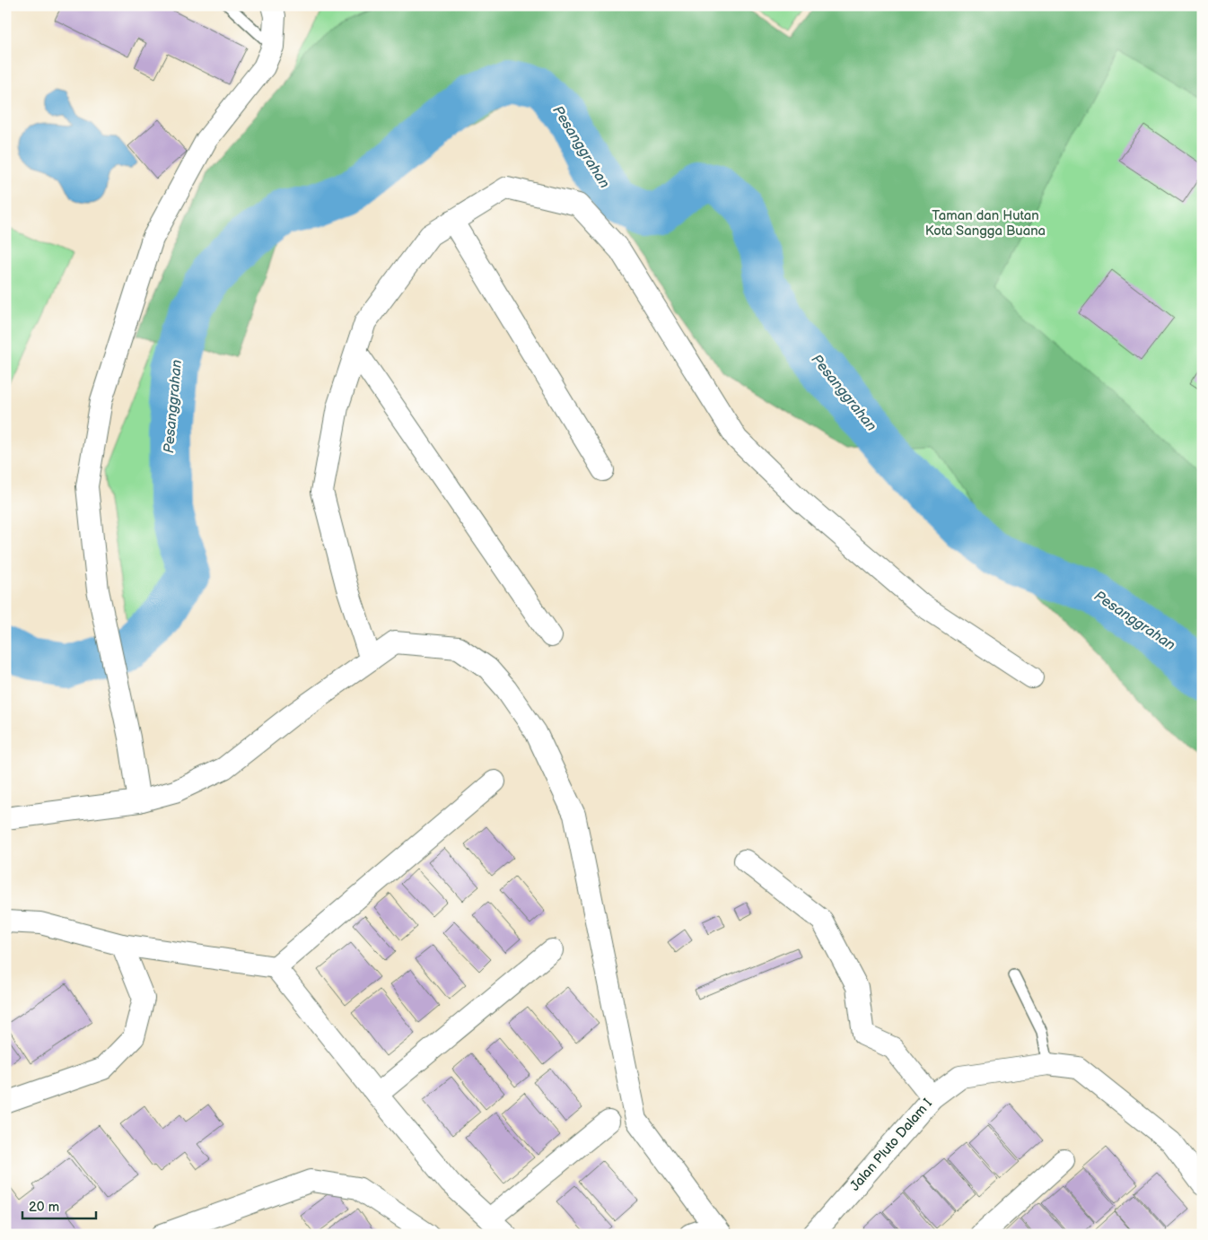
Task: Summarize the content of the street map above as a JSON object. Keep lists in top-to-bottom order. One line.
{"streets":{"street":["Jalan Pluto Dalam I"]},"water":["Pesanggrahan"],"parks":["Taman dan Hutan Kota Sangga Buana"],"scale_bar":"20 m"}
